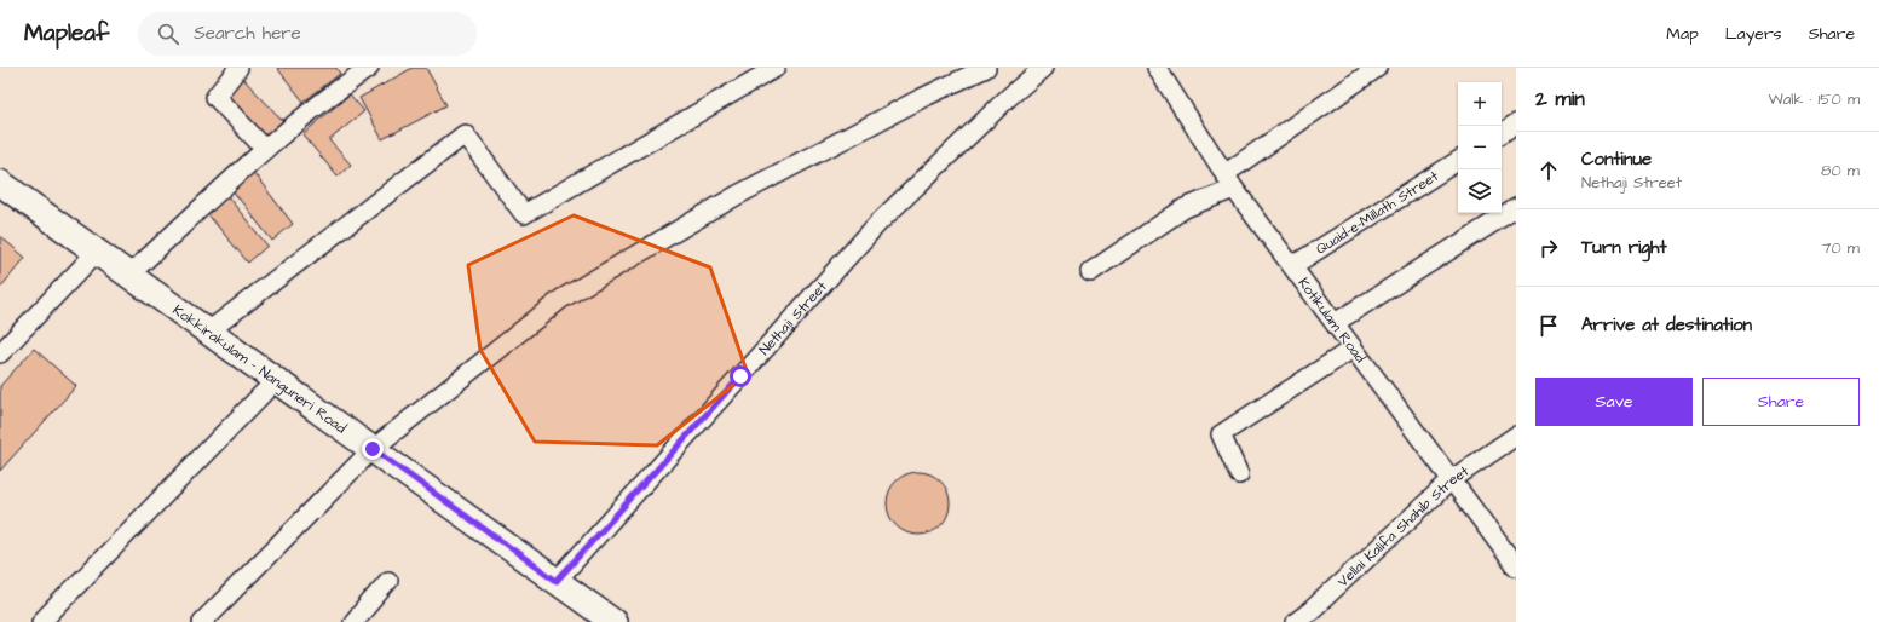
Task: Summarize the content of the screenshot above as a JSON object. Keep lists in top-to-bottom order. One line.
{"streets":{"main road":["Kokkirakulam - Nanguneri Road"],"street":["Quaid-e-Millath Street","Nethaji Street","Kotikulam Road","Vellai Kalifa Shahib Street"]},"crossings":[["Quaid-e-Millath Street","Kotikulam Road"],["Nethaji Street","Kokkirakulam - Nanguneri Road"],["Kotikulam Road","Vellai Kalifa Shahib Street"]],"page":{"header":"Mapleaf","search":"Search here","nav":["Map","Layers","Share"],"heading":["2 min","Walk · 150 m"],"map_buttons":["+","−"],"list":[["Continue","Nethaji Street","80 m"],["Turn right","70 m"],"Arrive at destination"],"buttons":["Save","Share"]}}
